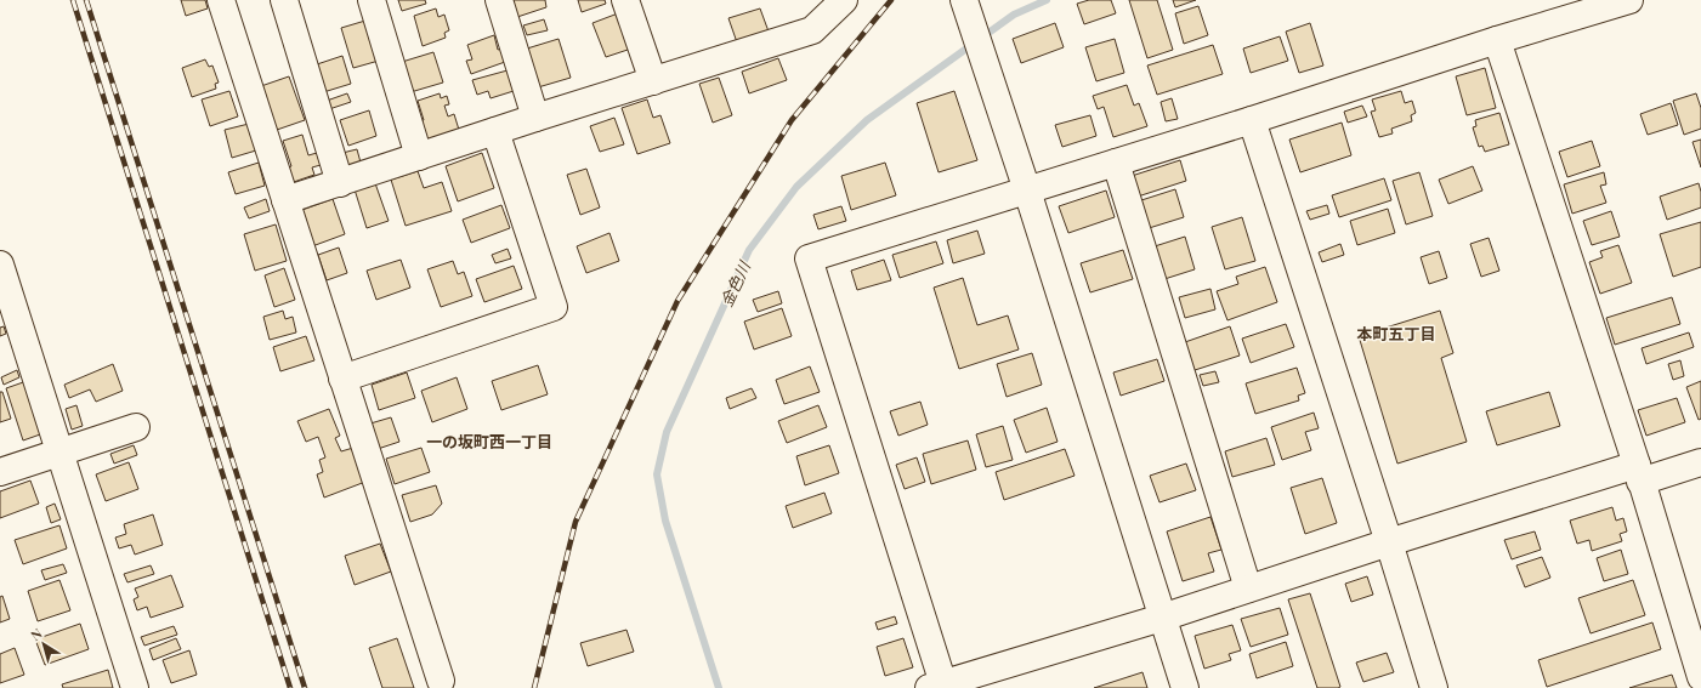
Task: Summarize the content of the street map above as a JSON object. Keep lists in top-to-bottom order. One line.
{"districts":["本町五丁目","一の坂町西一丁目"],"water":["金色川"],"north":"top left"}
